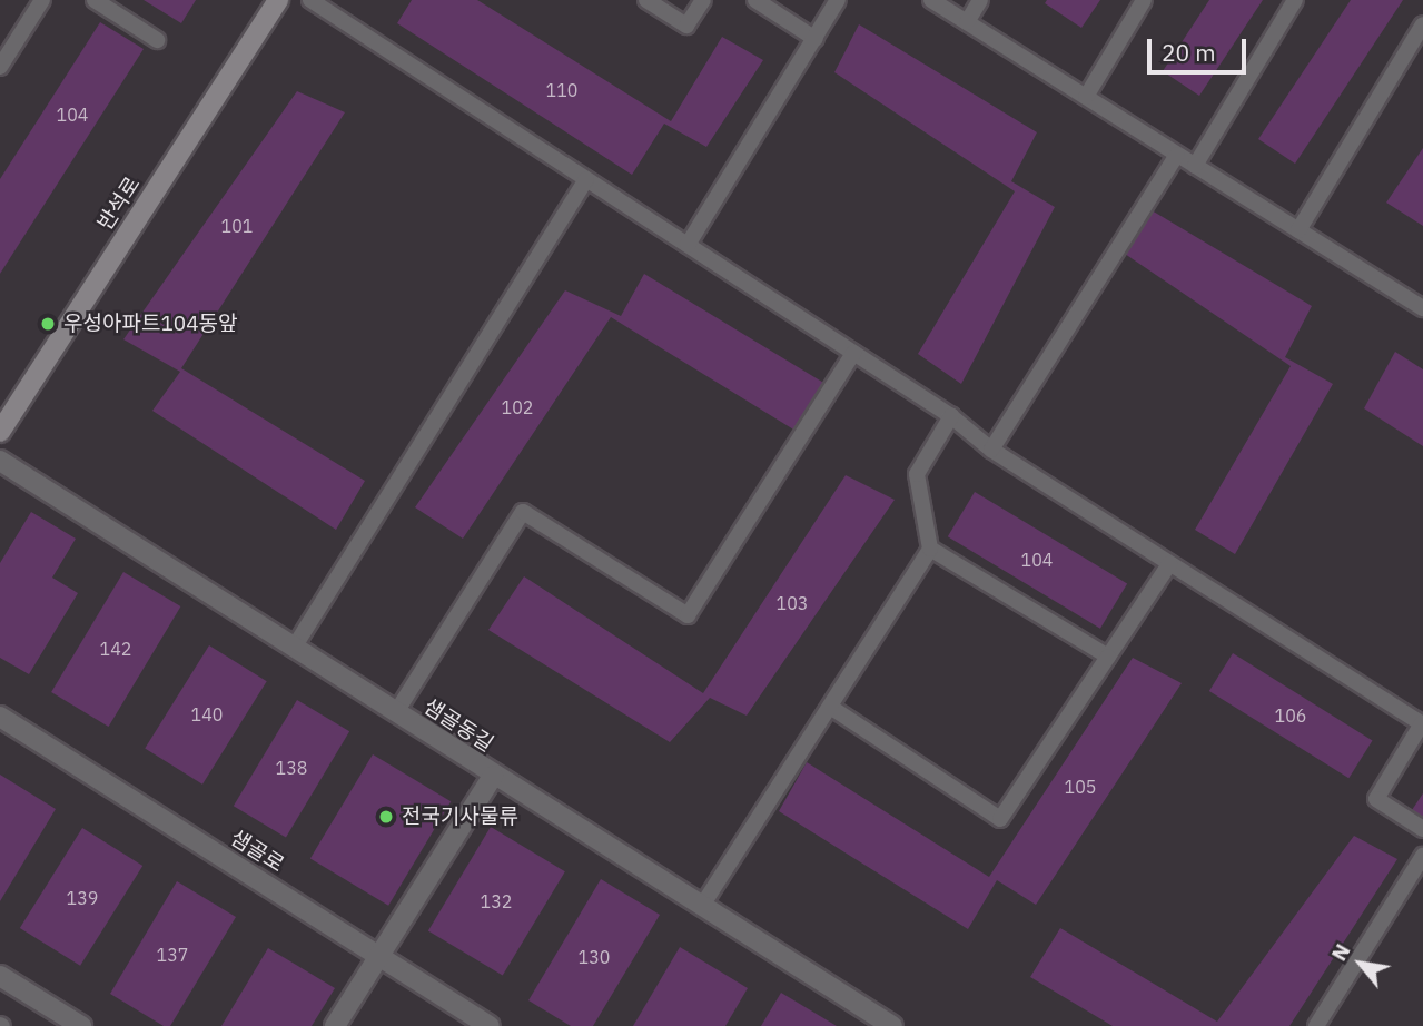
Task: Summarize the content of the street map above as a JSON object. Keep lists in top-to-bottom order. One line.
{"streets":{"street":["반석로","샘골동길","샘골로"]},"places":["우성아파트104동앞","전국기사물류"],"house_numbers":["110","104","101","102","104","103","142","140","106","138","105","139","132","137","130"],"scale_bar":"20 m","north":"top left"}
